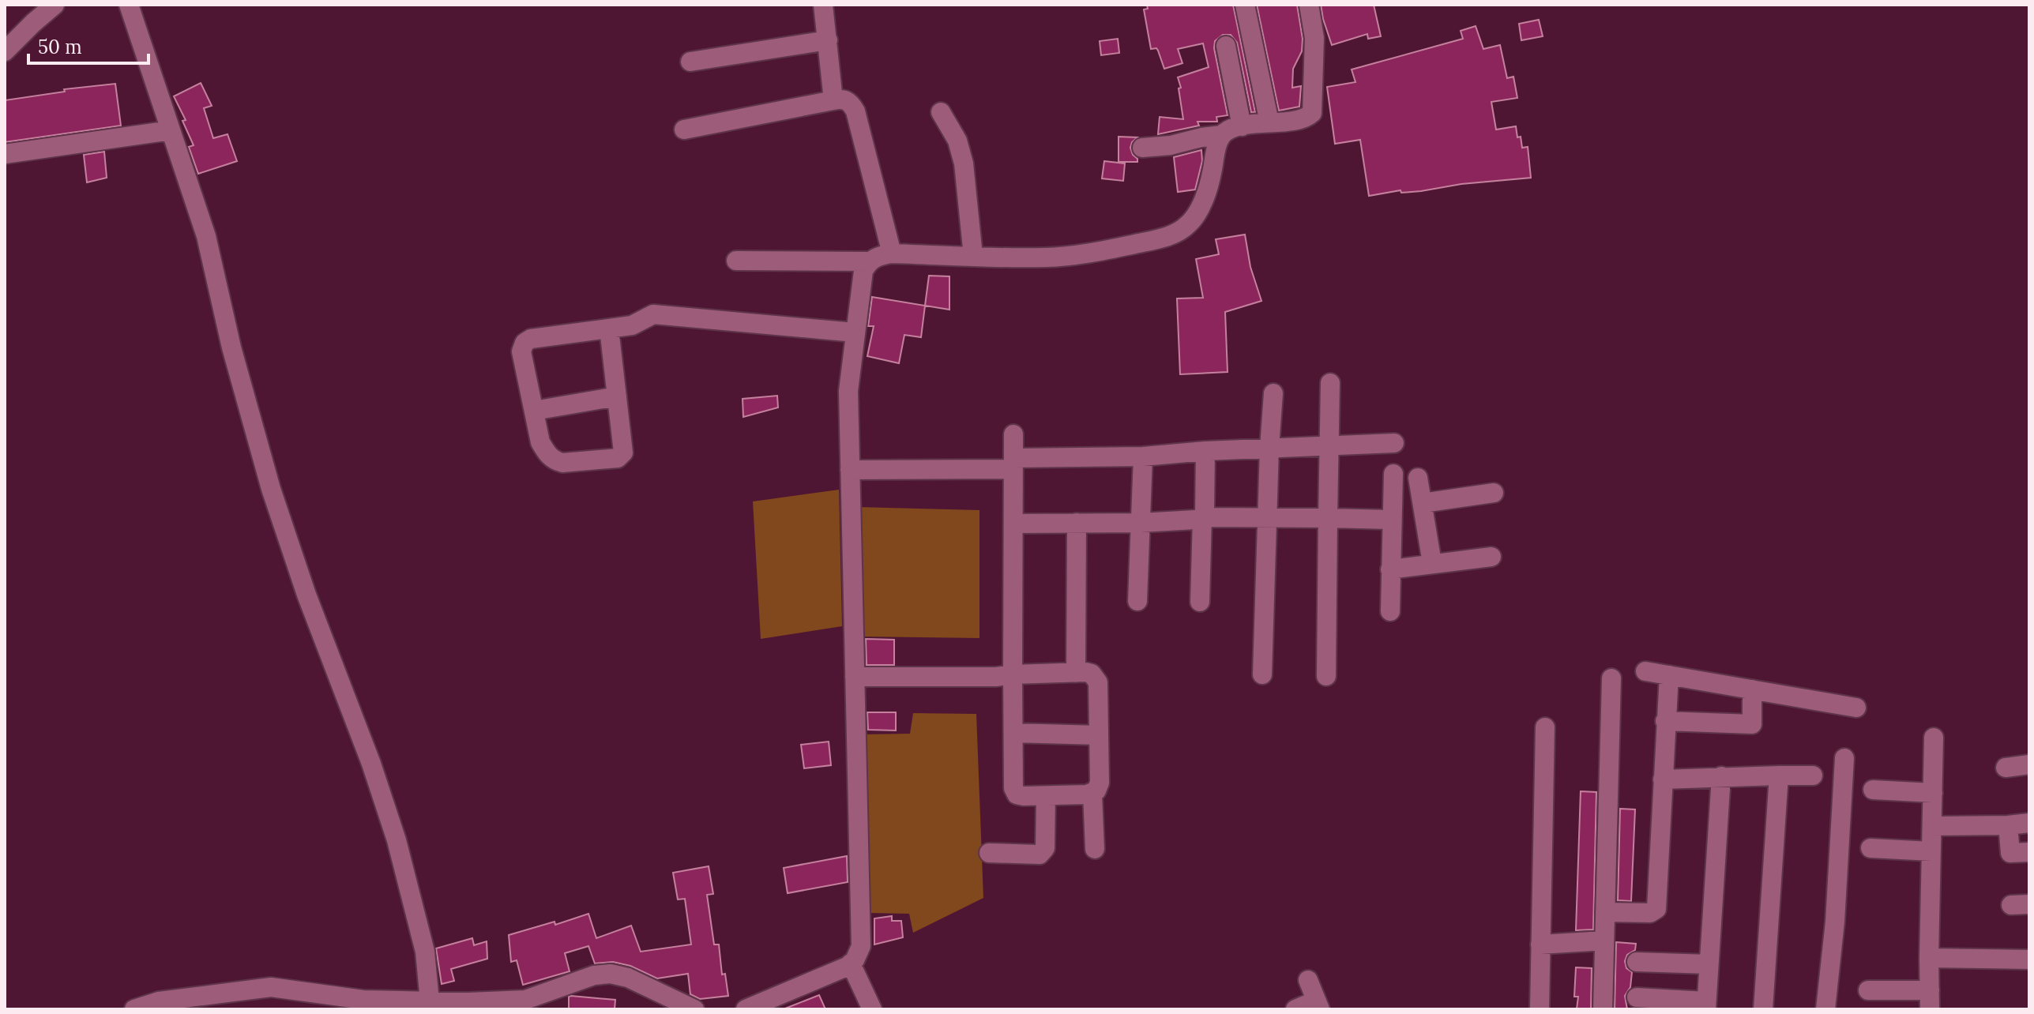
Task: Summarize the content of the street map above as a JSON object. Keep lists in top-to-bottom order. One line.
{"scale_bar":"50 m"}
